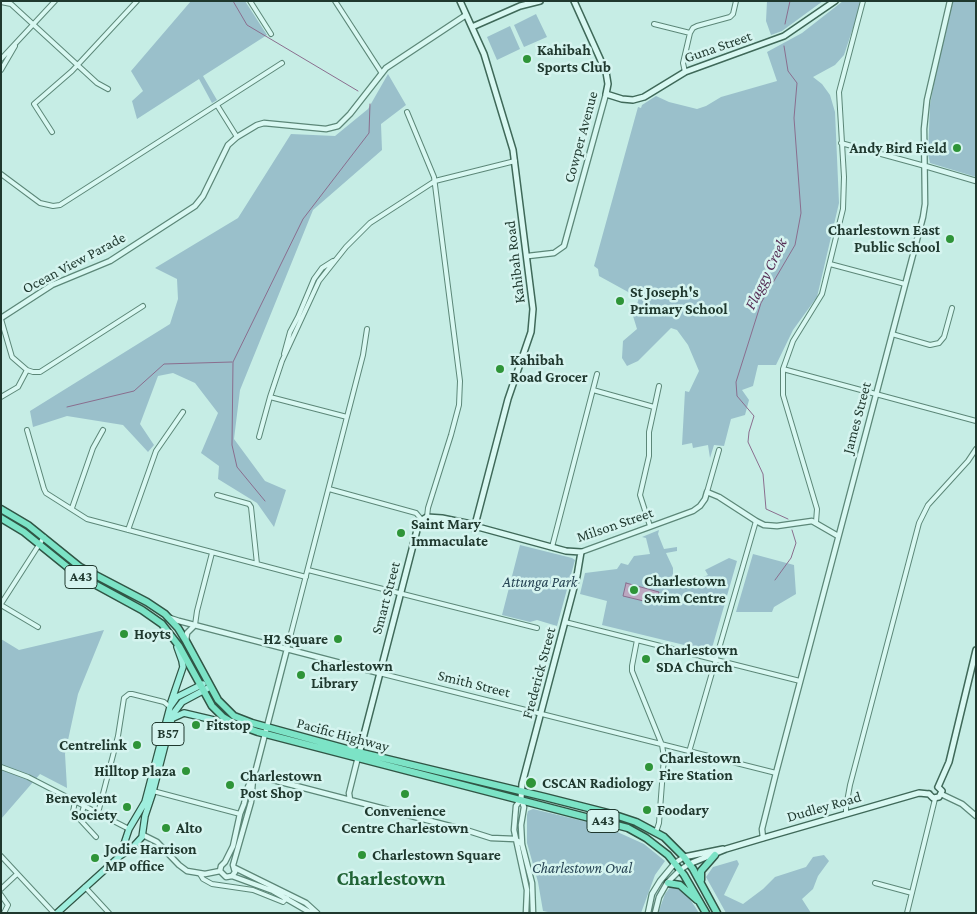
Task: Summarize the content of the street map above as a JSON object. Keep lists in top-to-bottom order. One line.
{"streets":{"highway":["A43","Pacific Highway"],"main road":["Guna Street","Cowper Avenue","Kahibah Road","Milson Street","Smart Street","Frederick Street","B57","Dudley Road"],"street":["Ocean View Parade","James Street","Smith Street"]},"crossings":[["Guna Street","Cowper Avenue"],["Cowper Avenue","Kahibah Road"],["Kahibah Road","Milson Street"],["James Street","Smith Street"],["James Street","Dudley Road"],["Milson Street","Smart Street"],["Milson Street","Frederick Street"],["Smart Street","Smith Street"],["Smart Street","Pacific Highway"],["Frederick Street","Smith Street"],["Frederick Street","Pacific Highway"],["Smith Street","Pacific Highway"],["B57","Pacific Highway"],["Pacific Highway","Dudley Road"]],"districts":["Charlestown"],"water":["Flaggy Creek"],"parks":["Attunga Park","Charlestown Oval"],"places":["Kahibah Sports Club","Andy Bird Field","Charlestown East Public School","St Joseph's Primary School","Kahibah Road Grocer","Saint Mary Immaculate","Charlestown Swim Centre","Hoyts","H2 Square","Charlestown SDA Church","Charlestown Library","Fitstop","Centrelink","Charlestown Fire Station","Hilltop Plaza","CSCAN Radiology","Charlestown Post Shop","Convenience Centre Charlestown","Benevolent Society","Foodary","Alto","Charlestown Square","Jodie Harrison MP office"]}
